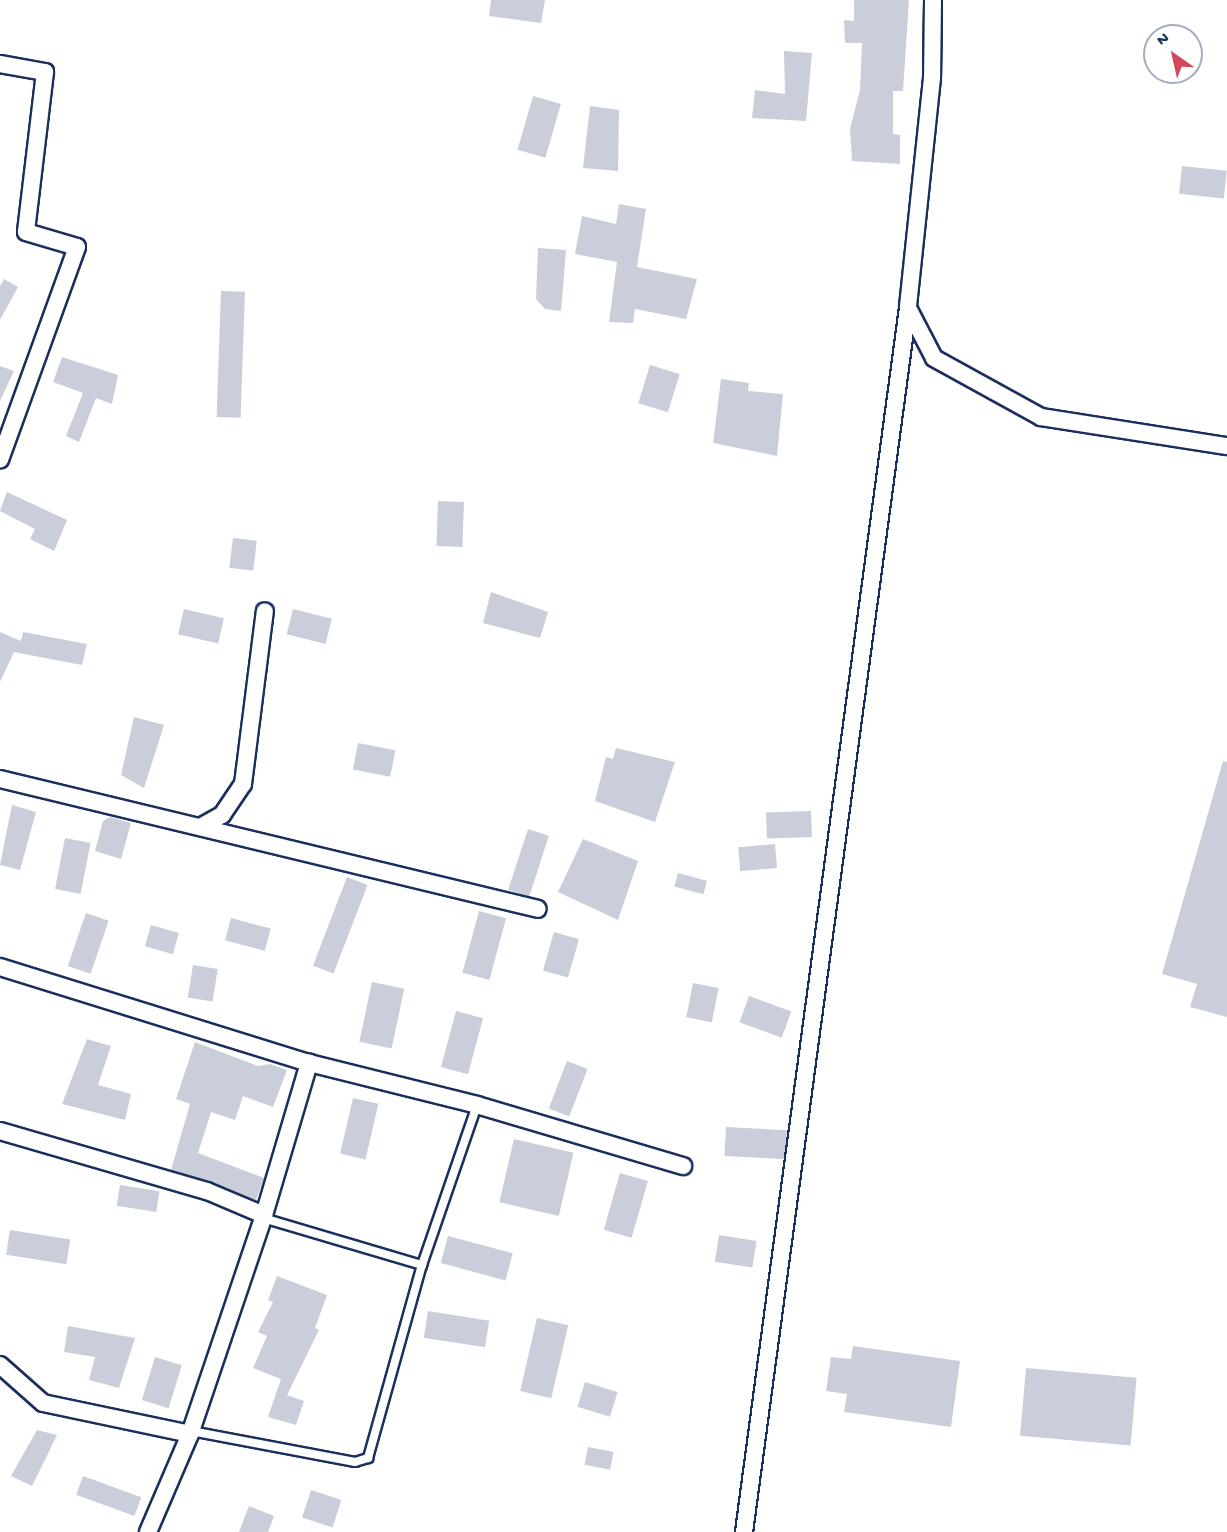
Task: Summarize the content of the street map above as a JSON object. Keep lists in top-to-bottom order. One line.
{"north":"top left"}
